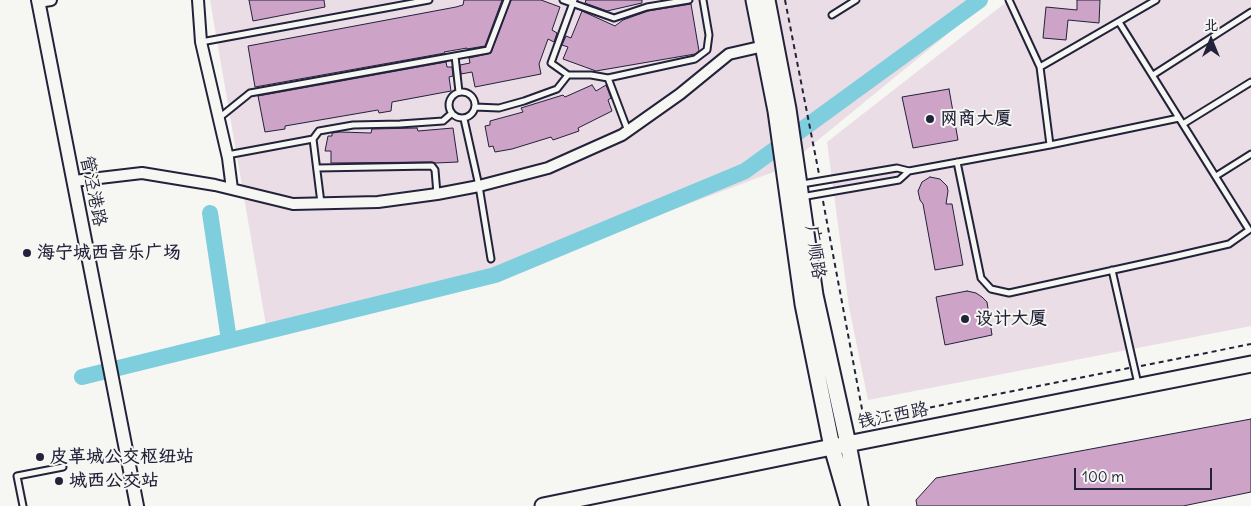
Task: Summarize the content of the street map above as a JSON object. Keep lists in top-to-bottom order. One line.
{"streets":{"main road":["广顺路","钱江西路"],"street":["管泾港路"]},"crossings":[["广顺路","钱江西路"]],"places":["网商大厦","海宁城西音乐广场","设计大厦","皮革城公交枢纽站","城西公交站"],"scale_bar":"100 m","north":"top"}
